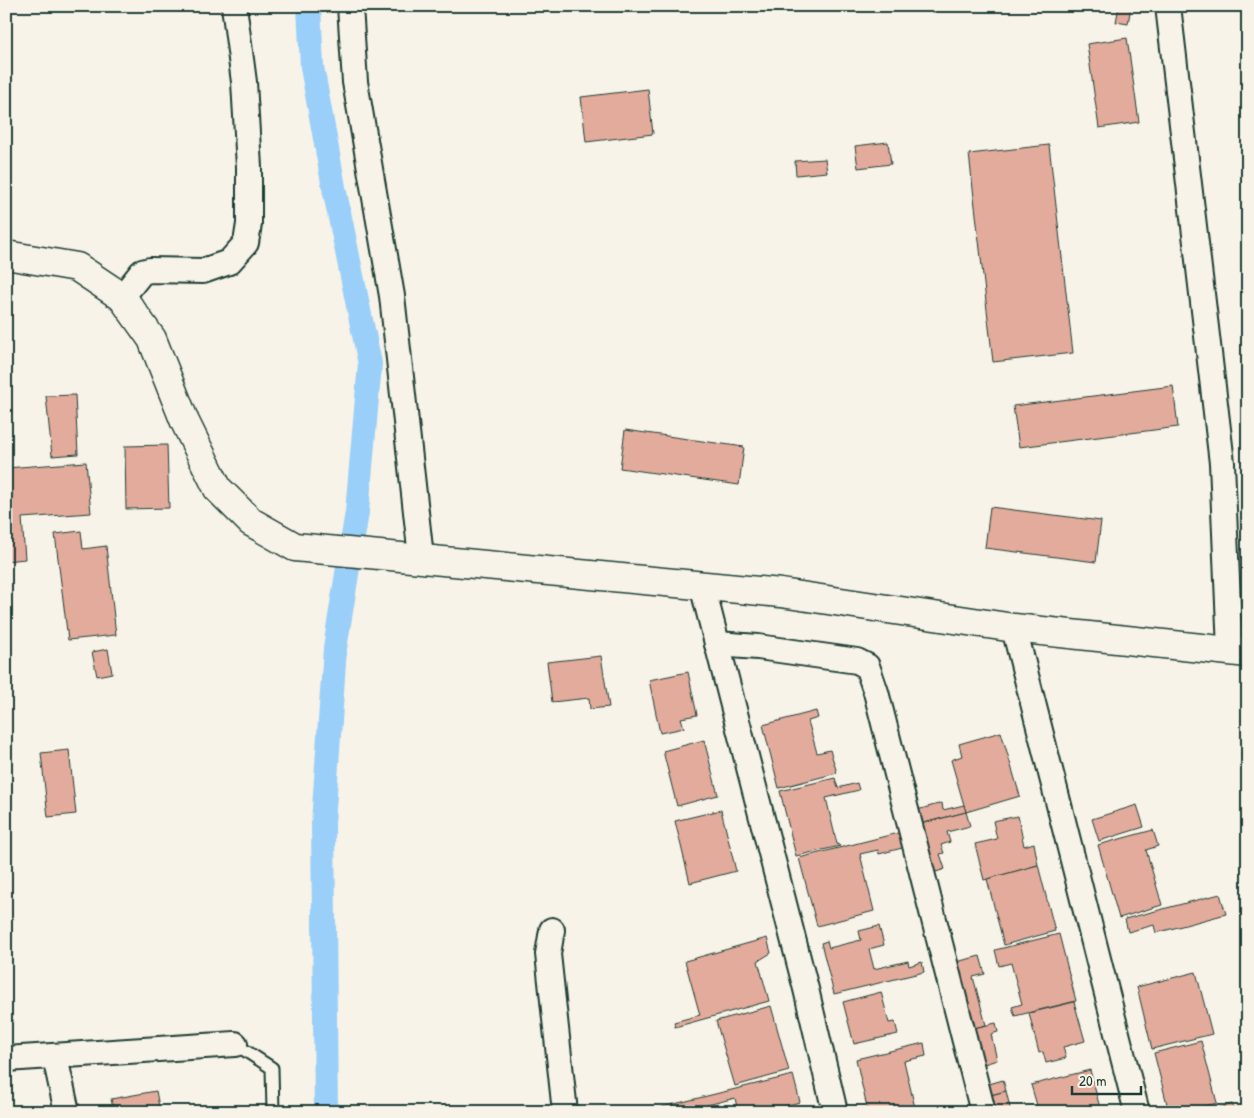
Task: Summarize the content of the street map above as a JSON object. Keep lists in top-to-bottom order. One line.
{"scale_bar":"20 m"}
